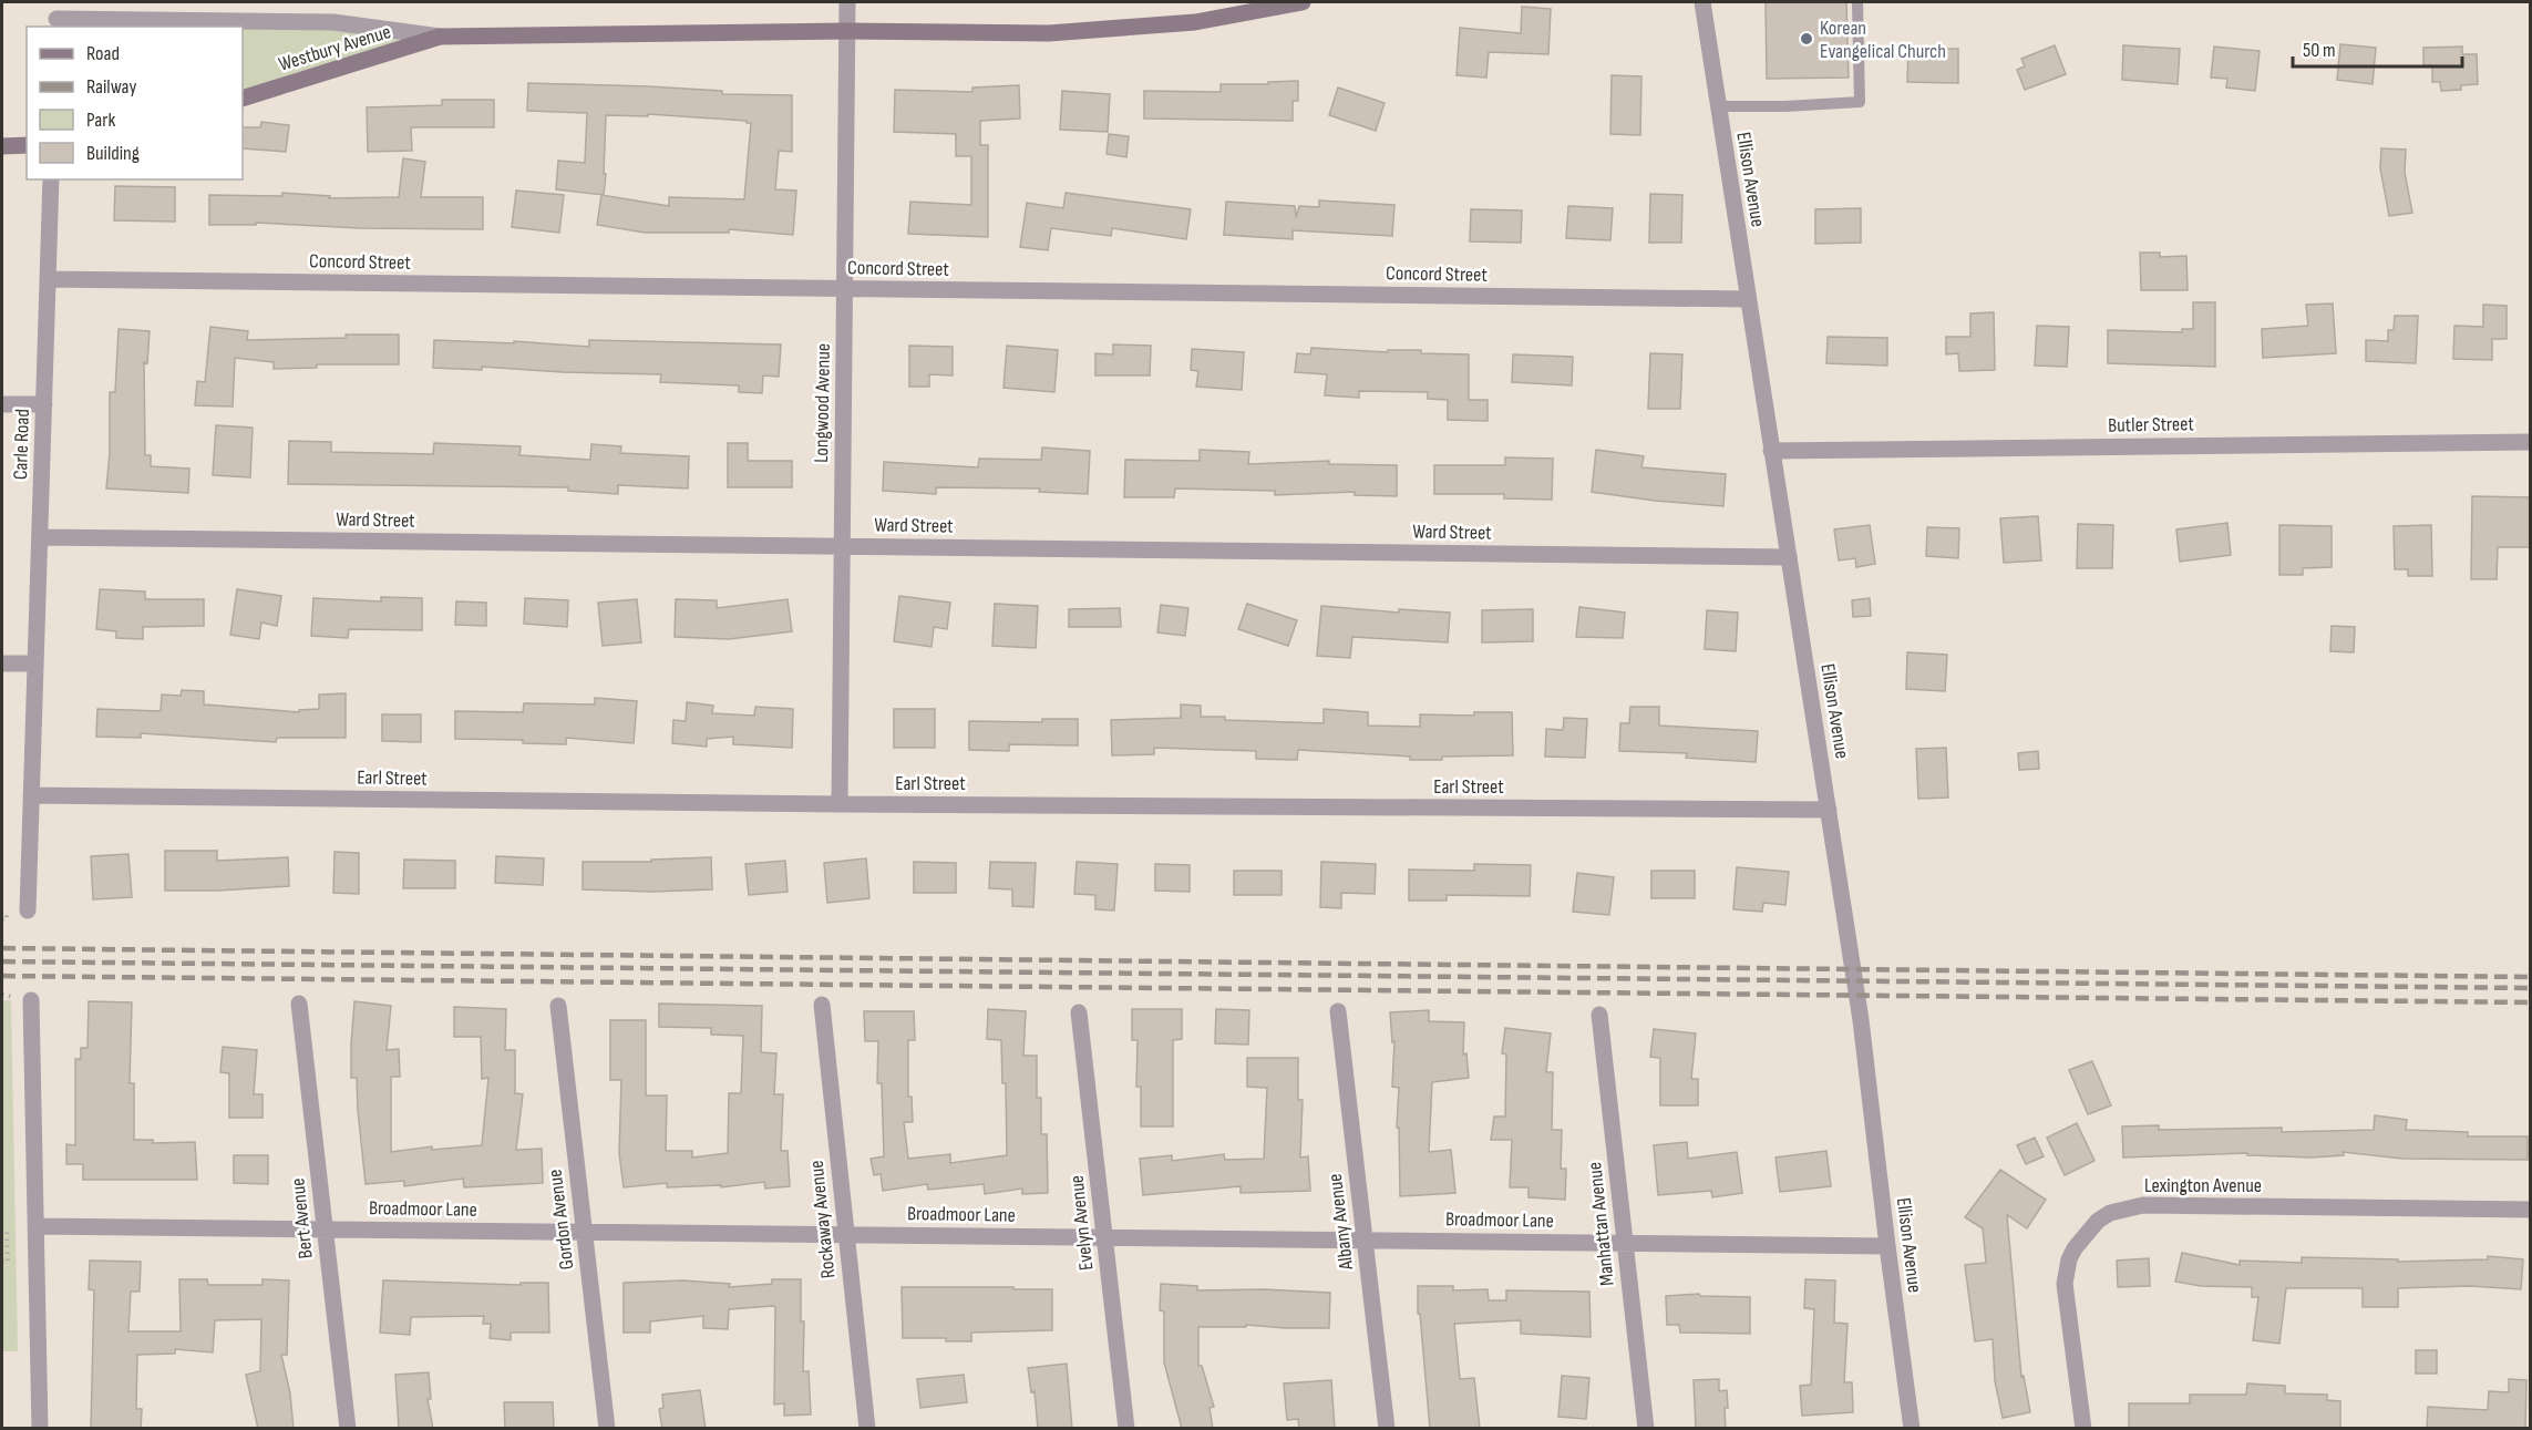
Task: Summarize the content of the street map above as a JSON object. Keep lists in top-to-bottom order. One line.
{"streets":{"main road":["Westbury Avenue"],"street":["Ellison Avenue","Concord Street","Longwood Avenue","Butler Street","Carle Road","Ward Street","Earl Street","Lexington Avenue","Broadmoor Lane","Bert Avenue","Gordon Avenue","Rockaway Avenue","Albany Avenue","Evelyn Avenue","Manhattan Avenue"]},"crossings":[["Westbury Avenue","Longwood Avenue"],["Ellison Avenue","Concord Street"],["Ellison Avenue","Butler Street"],["Ellison Avenue","Ward Street"],["Ellison Avenue","Earl Street"],["Ellison Avenue","Broadmoor Lane"],["Concord Street","Longwood Avenue"],["Concord Street","Carle Road"],["Longwood Avenue","Ward Street"],["Longwood Avenue","Earl Street"],["Carle Road","Ward Street"],["Carle Road","Earl Street"],["Broadmoor Lane","Bert Avenue"],["Broadmoor Lane","Gordon Avenue"],["Broadmoor Lane","Rockaway Avenue"],["Broadmoor Lane","Albany Avenue"],["Broadmoor Lane","Evelyn Avenue"],["Broadmoor Lane","Manhattan Avenue"]],"places":["Korean Evangelical Church"],"legend":["Road","Railway","Park","Building"],"scale_bar":"50 m"}
